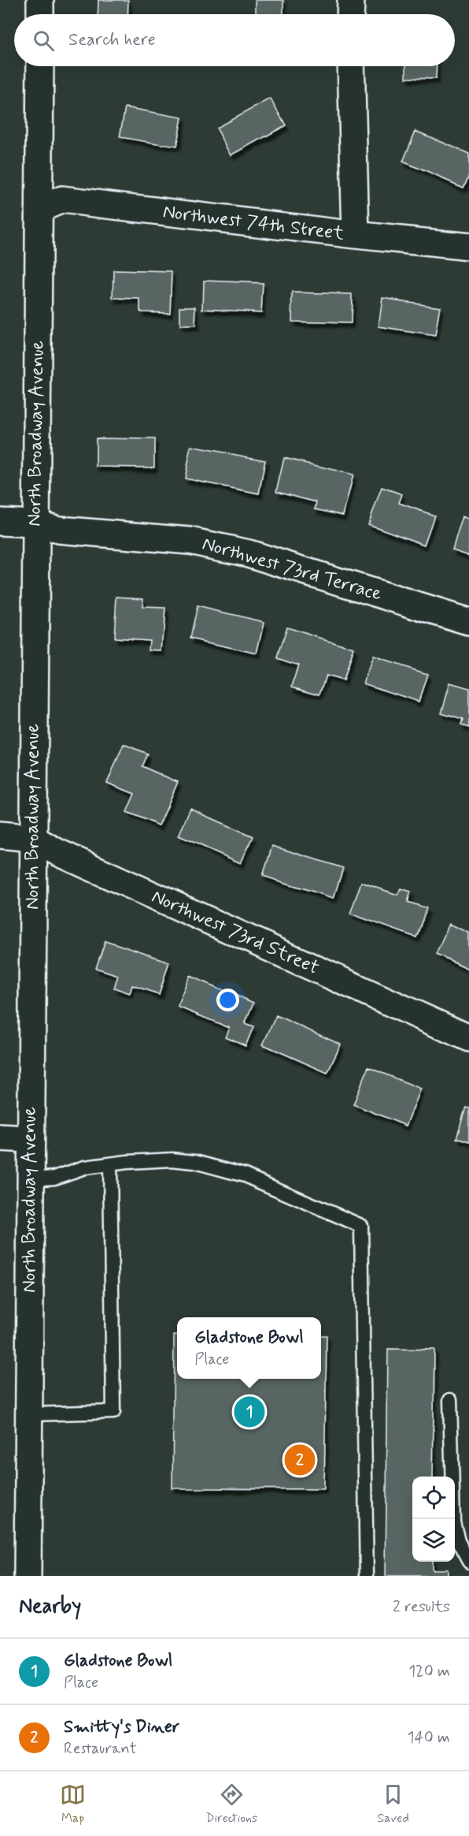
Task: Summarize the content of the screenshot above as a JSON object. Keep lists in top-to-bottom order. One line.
{"streets":{"street":["Northwest 74th Street","North Broadway Avenue","Northwest 73rd Terrace","Northwest 73rd Street"]},"crossings":[["Northwest 74th Street","North Broadway Avenue"],["North Broadway Avenue","Northwest 73rd Terrace"],["North Broadway Avenue","Northwest 73rd Street"]],"page":{"search":"Search here","popup":["Gladstone Bowl","Place"],"pins":["1","2"],"heading":["Nearby","2 results"],"list":[{"mark":"1","name":"Gladstone Bowl","note":"Place","value":"120 m"},{"mark":"2","name":"Smitty's Diner","note":"Restaurant","value":"140 m"}],"nav":["Map","Directions","Saved"]}}
